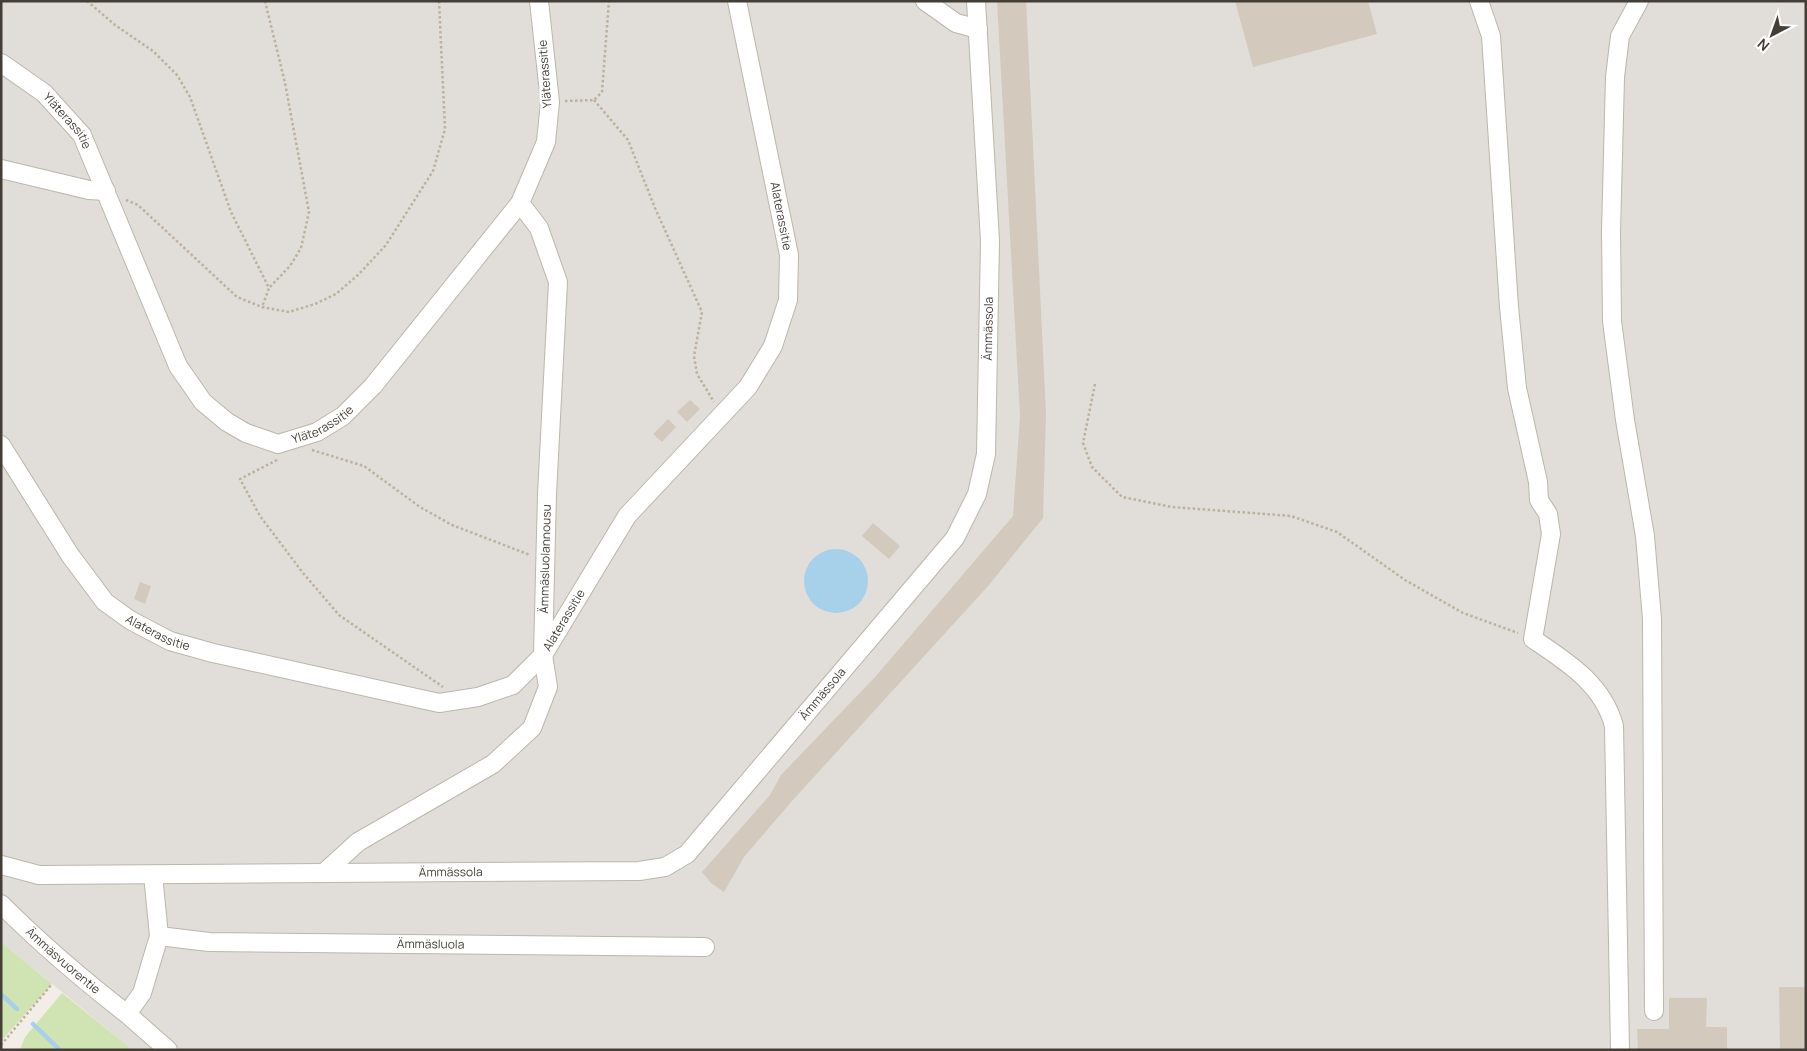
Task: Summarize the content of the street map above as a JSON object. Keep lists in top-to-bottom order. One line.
{"streets":{"street":["Yläterassitie","Alaterassitie","Ämmässola","Ämmäsluolannousu","Ämmäsluola","Ämmäsvuorentie"]},"crossings":[["Yläterassitie","Ämmäsluolannousu"],["Alaterassitie","Ämmäsluolannousu"],["Ämmässola","Ämmäsluolannousu"]],"north":"bottom left"}
